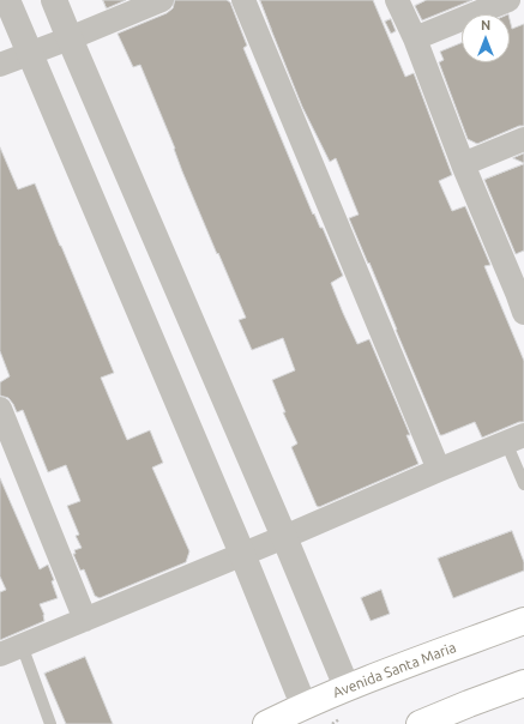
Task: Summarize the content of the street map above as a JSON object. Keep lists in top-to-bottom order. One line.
{"streets":{"main road":["Avenida Santa Maria"]},"north":"top"}
